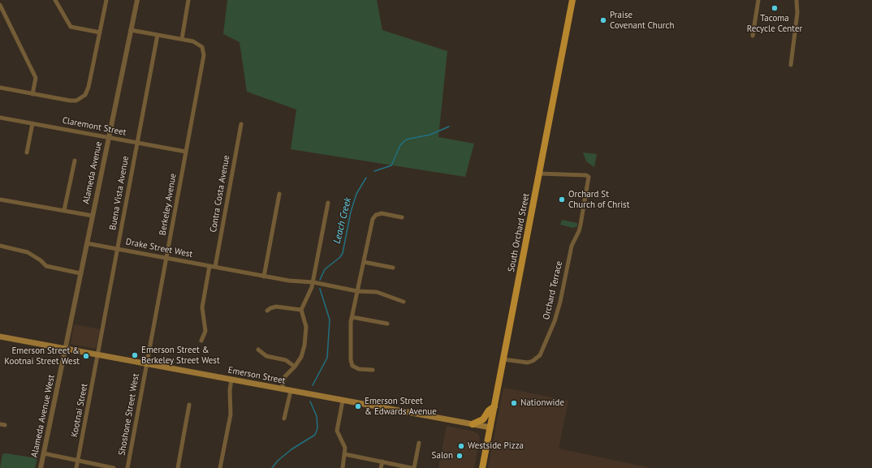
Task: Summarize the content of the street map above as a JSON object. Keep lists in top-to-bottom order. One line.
{"streets":{"main road":["South Orchard Street","Emerson Street"],"street":["Claremont Street","Alameda Avenue","Buena Vista Avenue","Contra Costa Avenue","Berkeley Avenue","Drake Street West","Orchard Terrace","Kootnai Street","Shoshone Street West","Alameda Avenue West"]},"crossings":[["Claremont Street","Alameda Avenue"],["Claremont Street","Buena Vista Avenue"],["Claremont Street","Berkeley Avenue"],["Alameda Avenue","Drake Street West"],["Alameda Avenue","Emerson Street"],["Alameda Avenue","Alameda Avenue West"],["Buena Vista Avenue","Drake Street West"],["Buena Vista Avenue","Emerson Street"],["Buena Vista Avenue","Kootnai Street"],["Contra Costa Avenue","Drake Street West"],["Berkeley Avenue","Drake Street West"],["Berkeley Avenue","Emerson Street"],["Berkeley Avenue","Shoshone Street West"],["South Orchard Street","Orchard Terrace"],["South Orchard Street","Emerson Street"],["Emerson Street","Kootnai Street"],["Emerson Street","Shoshone Street West"],["Emerson Street","Alameda Avenue West"]],"water":["Leach Creek"],"places":["Tacoma Recycle Center","Praise Covenant Church","Orchard St Church of Christ","Emerson Street & Berkeley Street West","Emerson Street & Kootnai Street West","Nationwide","Emerson Street & Edwards Avenue","Westside Pizza","Salon"]}
